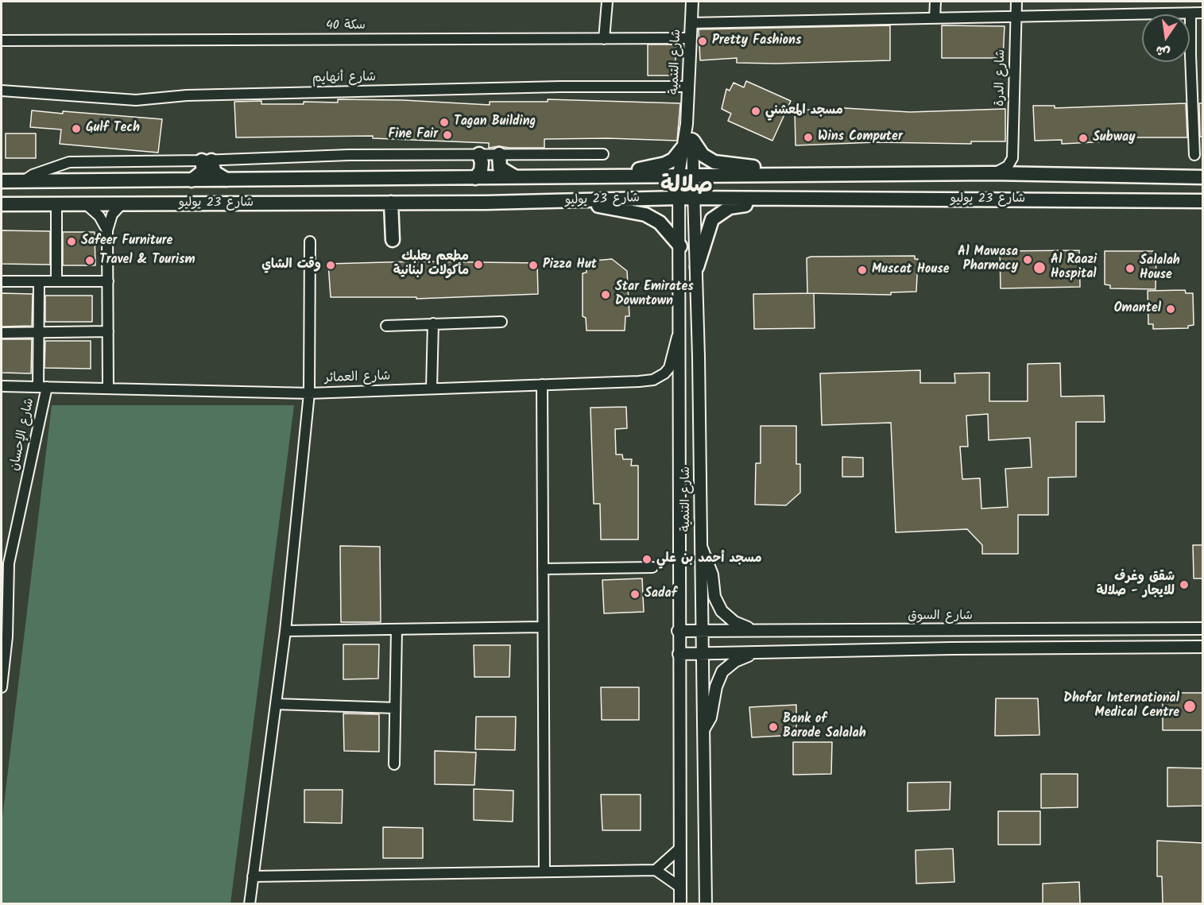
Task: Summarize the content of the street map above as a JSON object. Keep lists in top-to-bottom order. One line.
{"streets":{"main road":["شارع 23 يوليو"],"street":["سكة 40","شارع التنمية","شارع الدرة","شارع أنهايم","شارع العمائر","شارع الإحسان","شارع السوق"]},"crossings":[["سكة 40","شارع التنمية"],["شارع التنمية","شارع أنهايم"],["شارع التنمية","شارع 23 يوليو"],["شارع التنمية","شارع العمائر"],["شارع التنمية","شارع السوق"],["شارع العمائر","شارع الإحسان"]],"districts":["صلالة"],"places":["Pretty Fashions","مسجد المعشني","Tagan Building","Gulf Tech","Fine Fair","Wins Computer","Subway","Safeer Furniture","Al Mawasa Pharmacy","Travel & Tourism","مطعم بعلبك مأكولات لبنانية","وقت الشاي","Pizza Hut","Al Raazi Hospital","Salalah House","Muscat House","Star Emirates Downtown","Omantel","مسجد أحمد بن علي","شقق وغرف للايجار - صلالة","Sadaf","Dhofar International Medical Centre","Bank of Barode Salalah"],"north":"bottom"}
